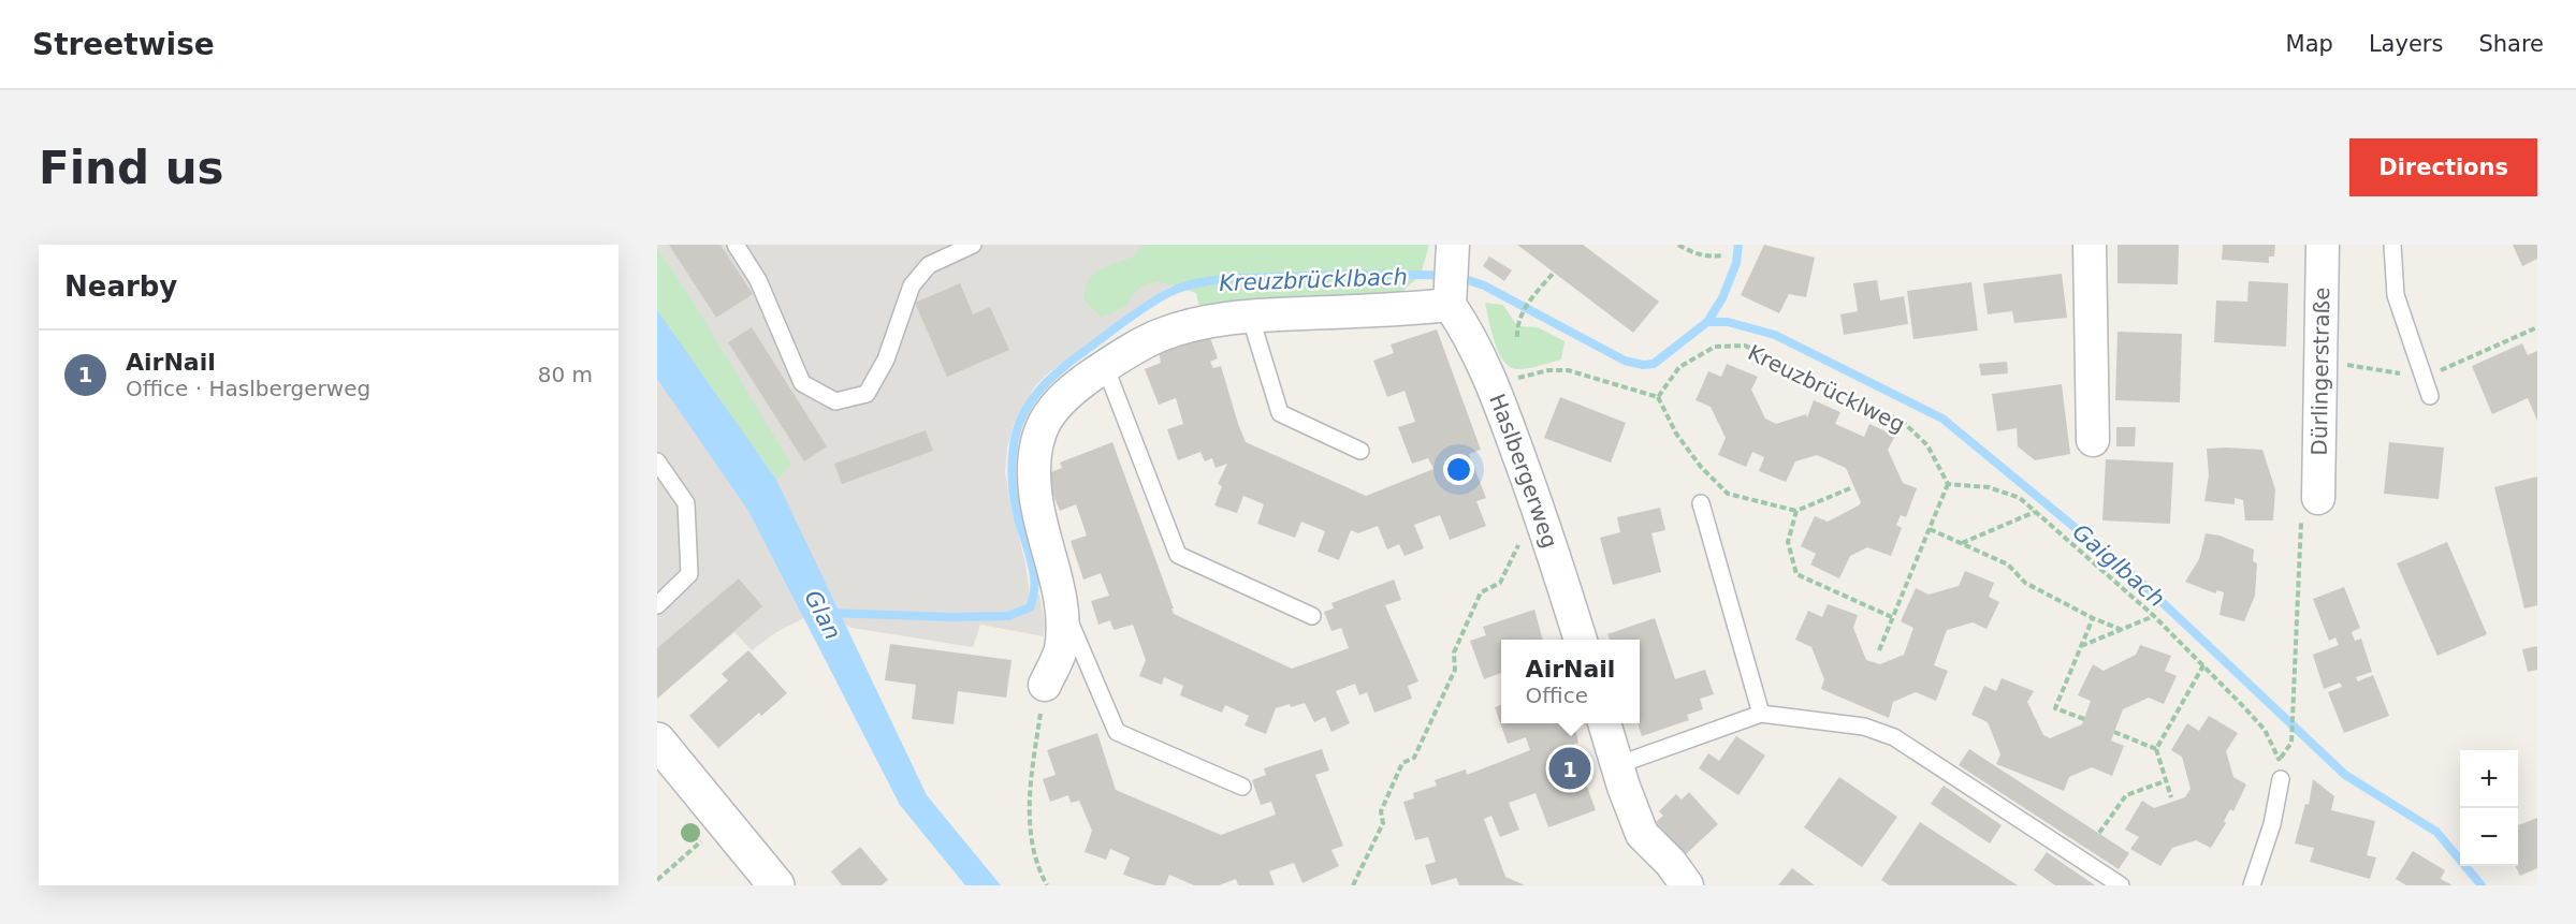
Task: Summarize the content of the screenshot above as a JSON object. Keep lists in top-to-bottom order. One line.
{"streets":{"street":["Dürlingerstraße","Haslbergerweg"],"path":["Kreuzbrücklweg"]},"water":["Kreuzbrücklbach","Gaiglbach","Glan"],"page":{"header":"Streetwise","nav":["Map","Layers","Share"],"buttons":"Directions","title":"Find us","heading":"Nearby","list":[{"mark":"1","name":"AirNail","note":"Office · Haslbergerweg","value":"80 m"}],"popup":["AirNail","Office"],"pins":"1","map_buttons":["+","−"]}}
